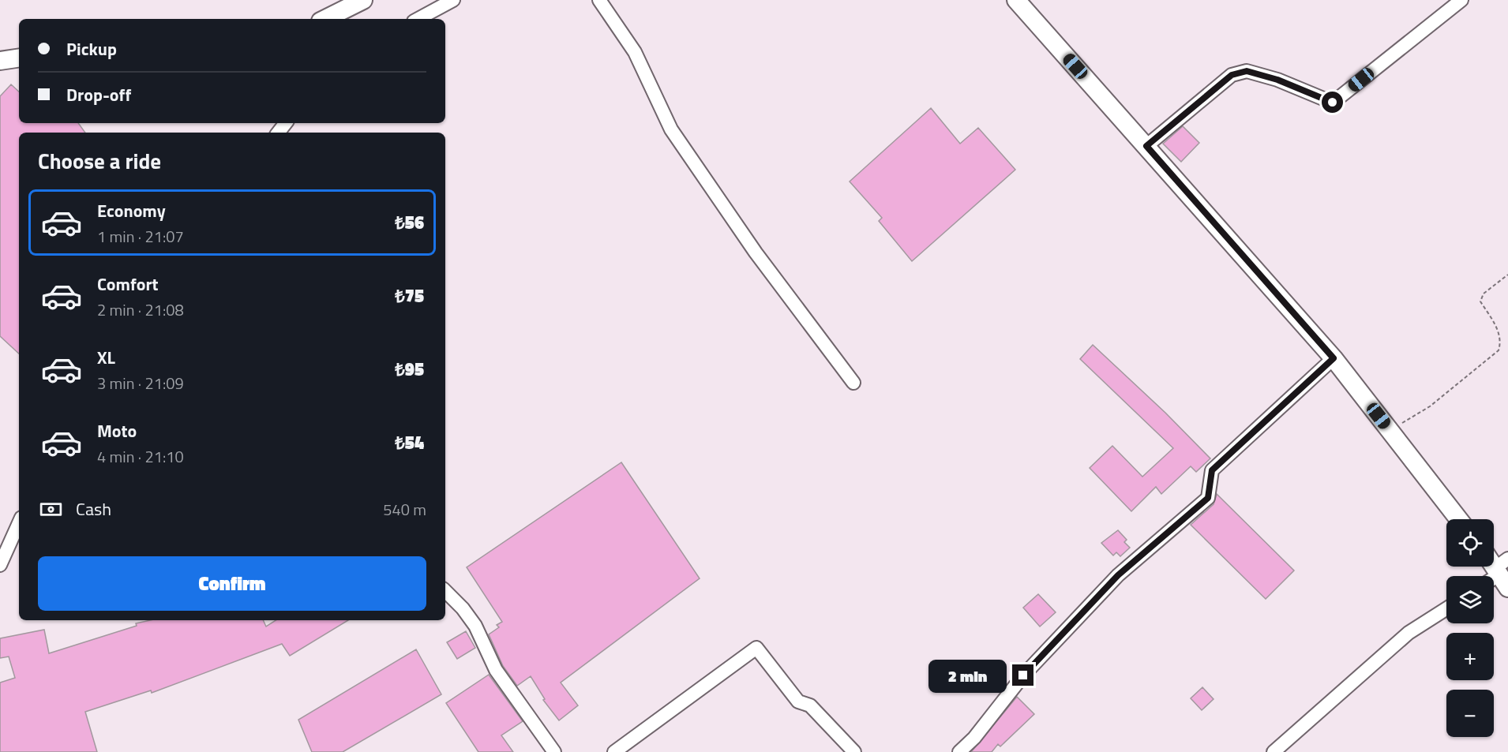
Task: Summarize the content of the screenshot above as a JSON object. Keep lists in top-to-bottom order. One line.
{"page":{"banner":["Pickup","Drop-off"],"heading":"Choose a ride","list":[{"name":"Economy","note":"1 min · 21:07","value":"₺56"},{"name":"Comfort","note":"2 min · 21:08","value":"₺75"},{"name":"XL","note":"3 min · 21:09","value":"₺95"},{"name":"Moto","note":"4 min · 21:10","value":"₺54"}],"pay":["Cash","540 m"],"map_buttons":["+","−"],"buttons":"Confirm","bubble":"2 min"}}
